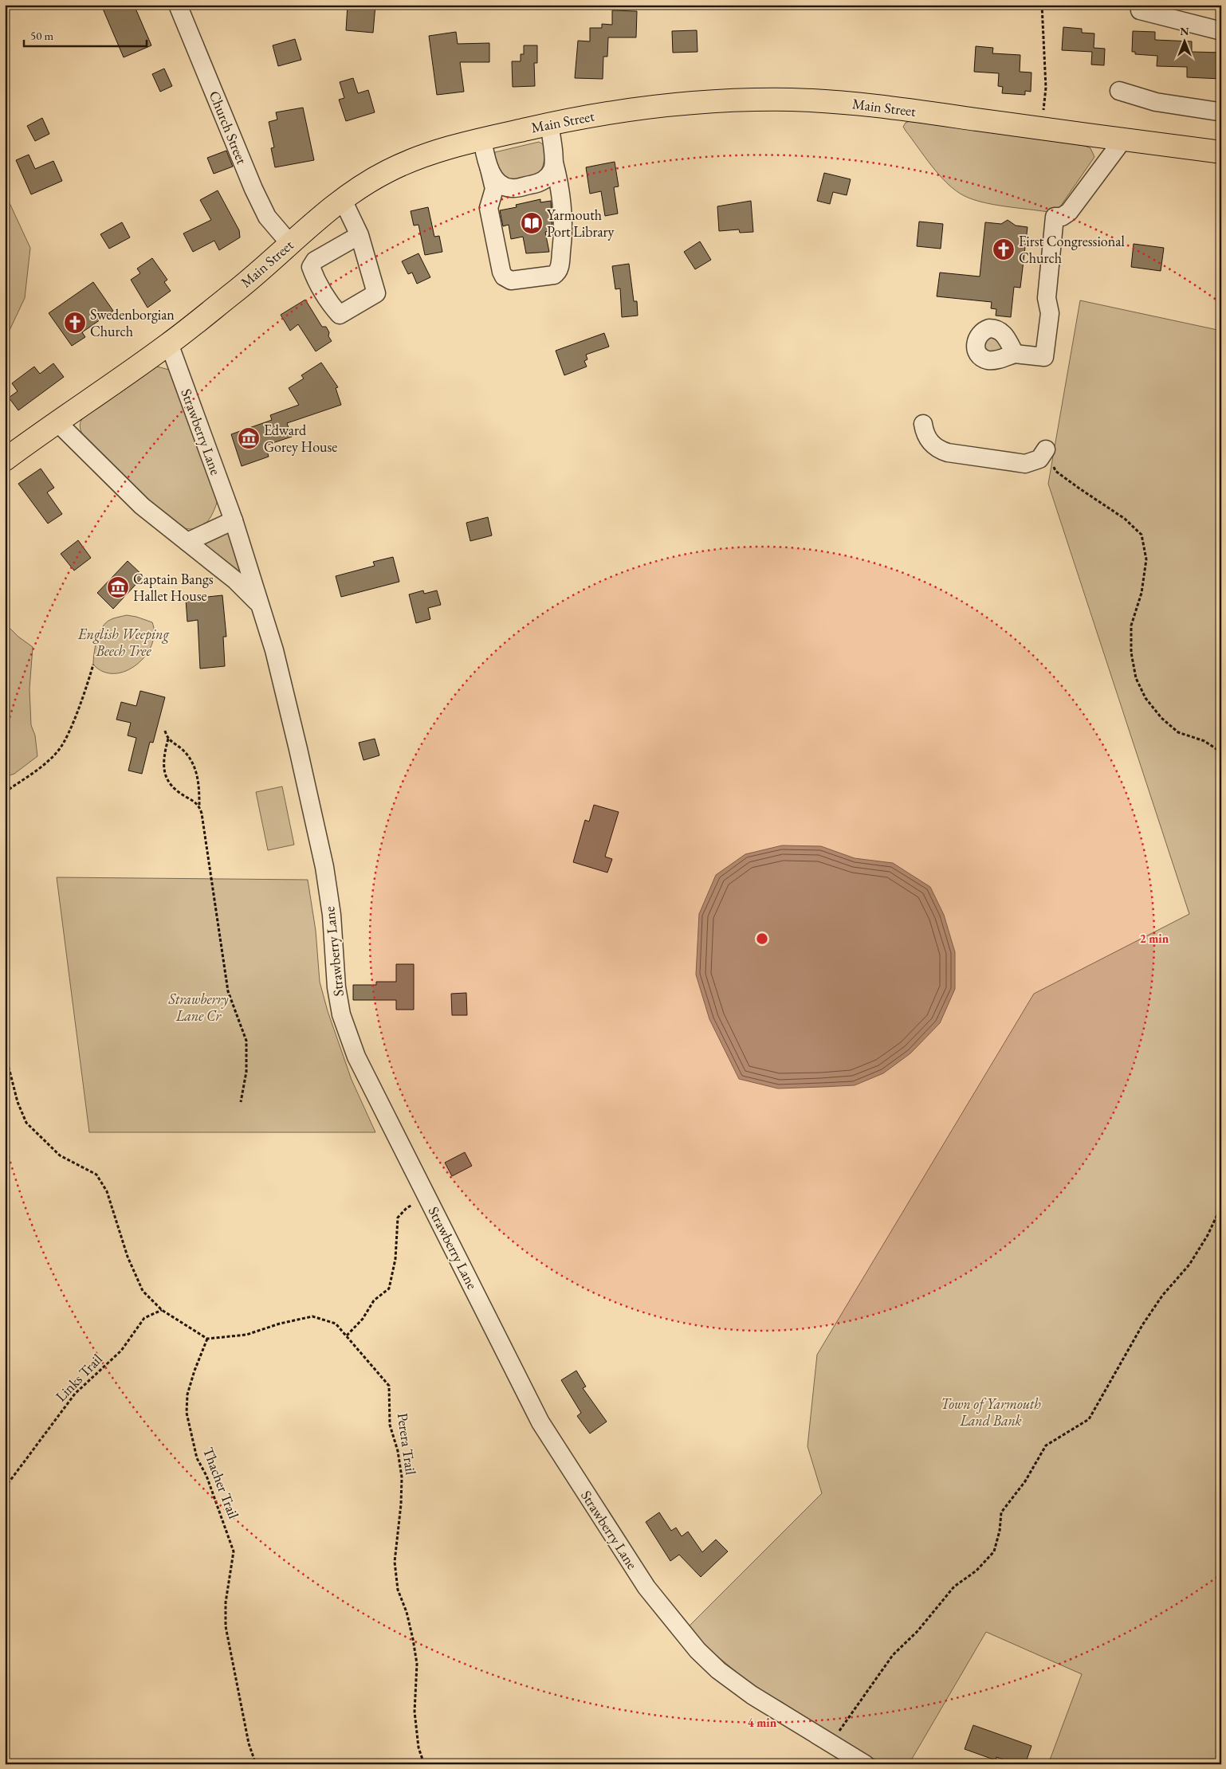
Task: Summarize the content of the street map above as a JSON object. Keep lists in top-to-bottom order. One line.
{"streets":{"main road":["Main Street"],"street":["Church Street","Strawberry Lane"],"path":["Links Trail","Perera Trail","Thacher Trail"]},"crossings":[["Main Street","Church Street"],["Main Street","Strawberry Lane"],["Perera Trail","Thacher Trail"]],"parks":["English Weeping Beech Tree","Strawberry Lane Cr","Town of Yarmouth Land Bank"],"places":{"library":["Yarmouth Port Library"],"church":["First Congressional Church","Swedenborgian Church"],"museum":["Edward Gorey House","Captain Bangs Hallet House"]},"scale_bar":"50 m","north":"top","rings":["2 min","4 min"]}
